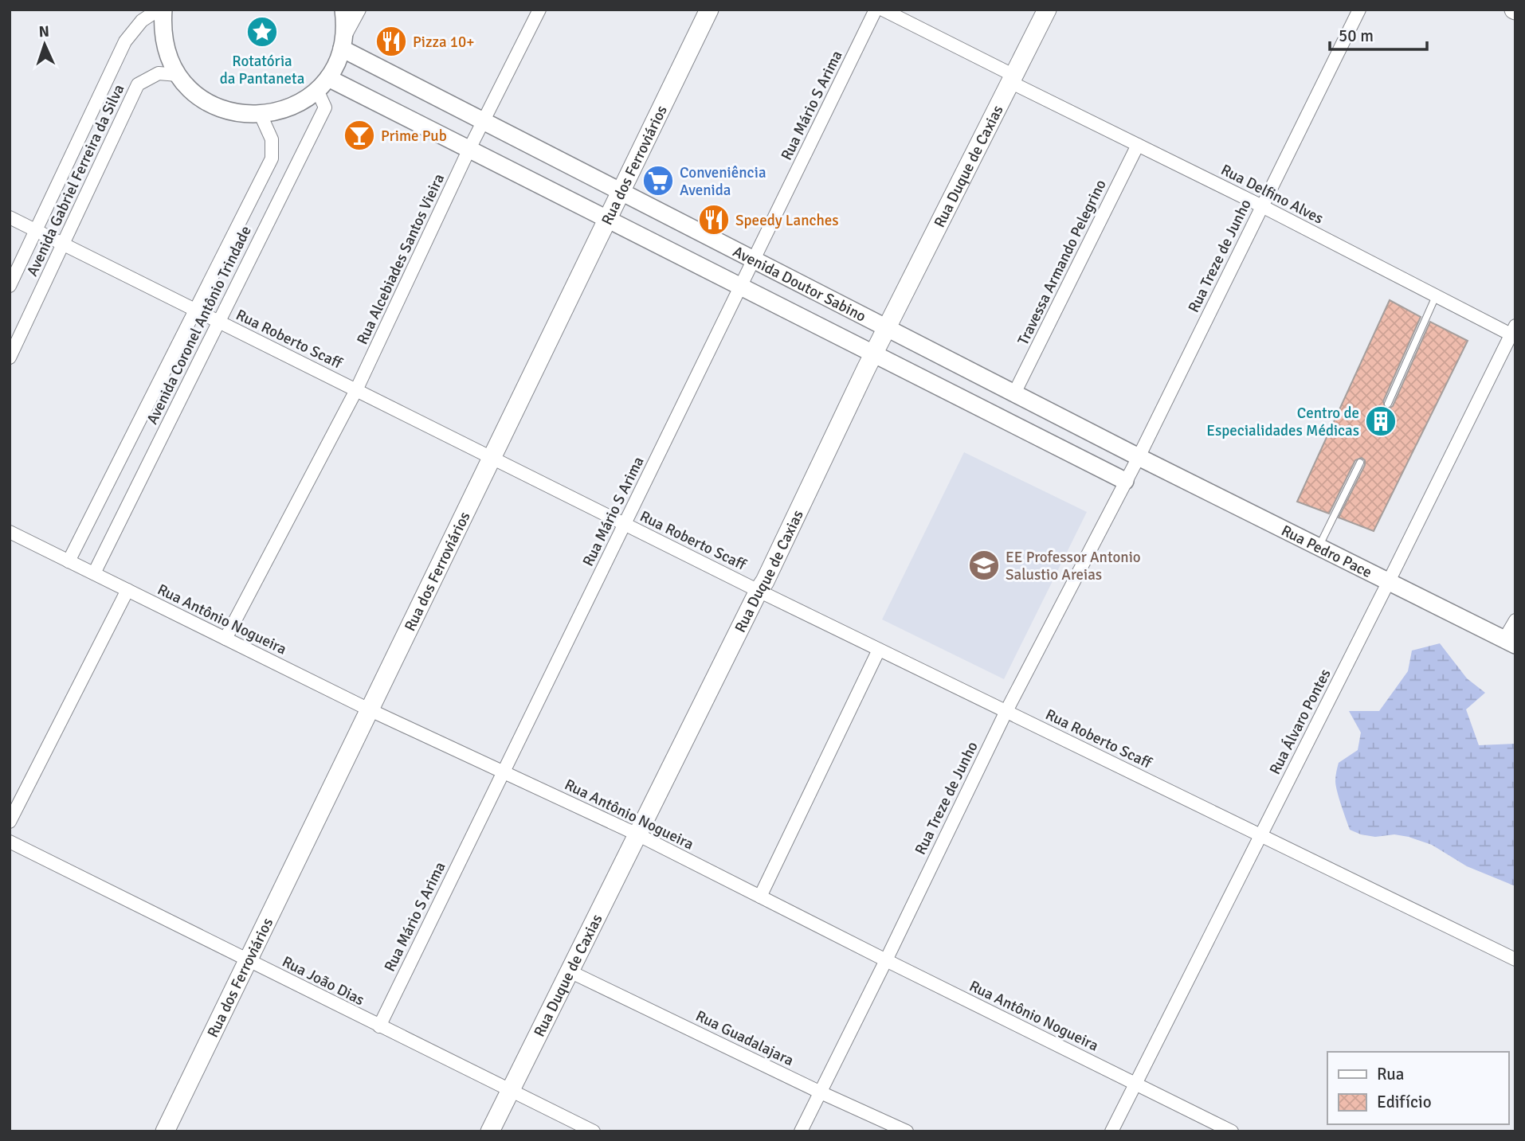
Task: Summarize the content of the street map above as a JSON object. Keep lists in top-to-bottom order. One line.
{"streets":{"main road":["Rua dos Ferroviários","Rua Duque de Caxias"],"street":["Rua Mário S Arima","Avenida Gabriel Ferreira da Silva","Rua Delfino Alves","Rua Treze de Junho","Rua Alcebiades Santos Vieira","Travessa Armando Pelegrino","Avenida Doutor Sabino","Avenida Coronel Antônio Trindade","Rua Roberto Scaff","Rua Pedro Pace","Rua Antônio Nogueira","Rua Álvaro Pontes","Rua João Dias","Rua Guadalajara"]},"crossings":[["Rua Mário S Arima","Avenida Doutor Sabino"],["Rua Mário S Arima","Rua Roberto Scaff"],["Rua Mário S Arima","Rua Antônio Nogueira"],["Rua Mário S Arima","Rua João Dias"],["Rua dos Ferroviários","Avenida Doutor Sabino"],["Rua dos Ferroviários","Rua Roberto Scaff"],["Rua dos Ferroviários","Rua Antônio Nogueira"],["Rua dos Ferroviários","Rua João Dias"],["Rua Duque de Caxias","Rua Delfino Alves"],["Rua Duque de Caxias","Avenida Doutor Sabino"],["Rua Duque de Caxias","Rua Roberto Scaff"],["Rua Duque de Caxias","Rua Antônio Nogueira"],["Rua Duque de Caxias","Rua João Dias"],["Rua Duque de Caxias","Rua Guadalajara"],["Avenida Gabriel Ferreira da Silva","Rua Roberto Scaff"],["Rua Delfino Alves","Rua Treze de Junho"],["Rua Delfino Alves","Travessa Armando Pelegrino"],["Rua Delfino Alves","Rua Álvaro Pontes"],["Rua Treze de Junho","Avenida Doutor Sabino"],["Rua Treze de Junho","Rua Roberto Scaff"],["Rua Treze de Junho","Rua Pedro Pace"],["Rua Treze de Junho","Rua Antônio Nogueira"],["Rua Treze de Junho","Rua Guadalajara"],["Rua Alcebiades Santos Vieira","Avenida Doutor Sabino"],["Rua Alcebiades Santos Vieira","Rua Roberto Scaff"],["Rua Alcebiades Santos Vieira","Rua Antônio Nogueira"],["Travessa Armando Pelegrino","Avenida Doutor Sabino"],["Avenida Doutor Sabino","Avenida Coronel Antônio Trindade"],["Avenida Doutor Sabino","Rua Pedro Pace"],["Avenida Coronel Antônio Trindade","Rua Roberto Scaff"],["Avenida Coronel Antônio Trindade","Rua Antônio Nogueira"],["Rua Roberto Scaff","Rua Álvaro Pontes"],["Rua Pedro Pace","Rua Álvaro Pontes"],["Rua Antônio Nogueira","Rua Álvaro Pontes"]],"places":{"place":["Rotatória da Pantaneta"],"restaurant":["Pizza 10+","Speedy Lanches"],"bar":["Prime Pub"],"supermarket":["Conveniência Avenida"],"building":["Centro de Especialidades Médicas"],"school or university":["EE Professor Antonio Salustio Areias"]},"legend":["Rua","Edifício"],"scale_bar":"50 m","north":"top"}
